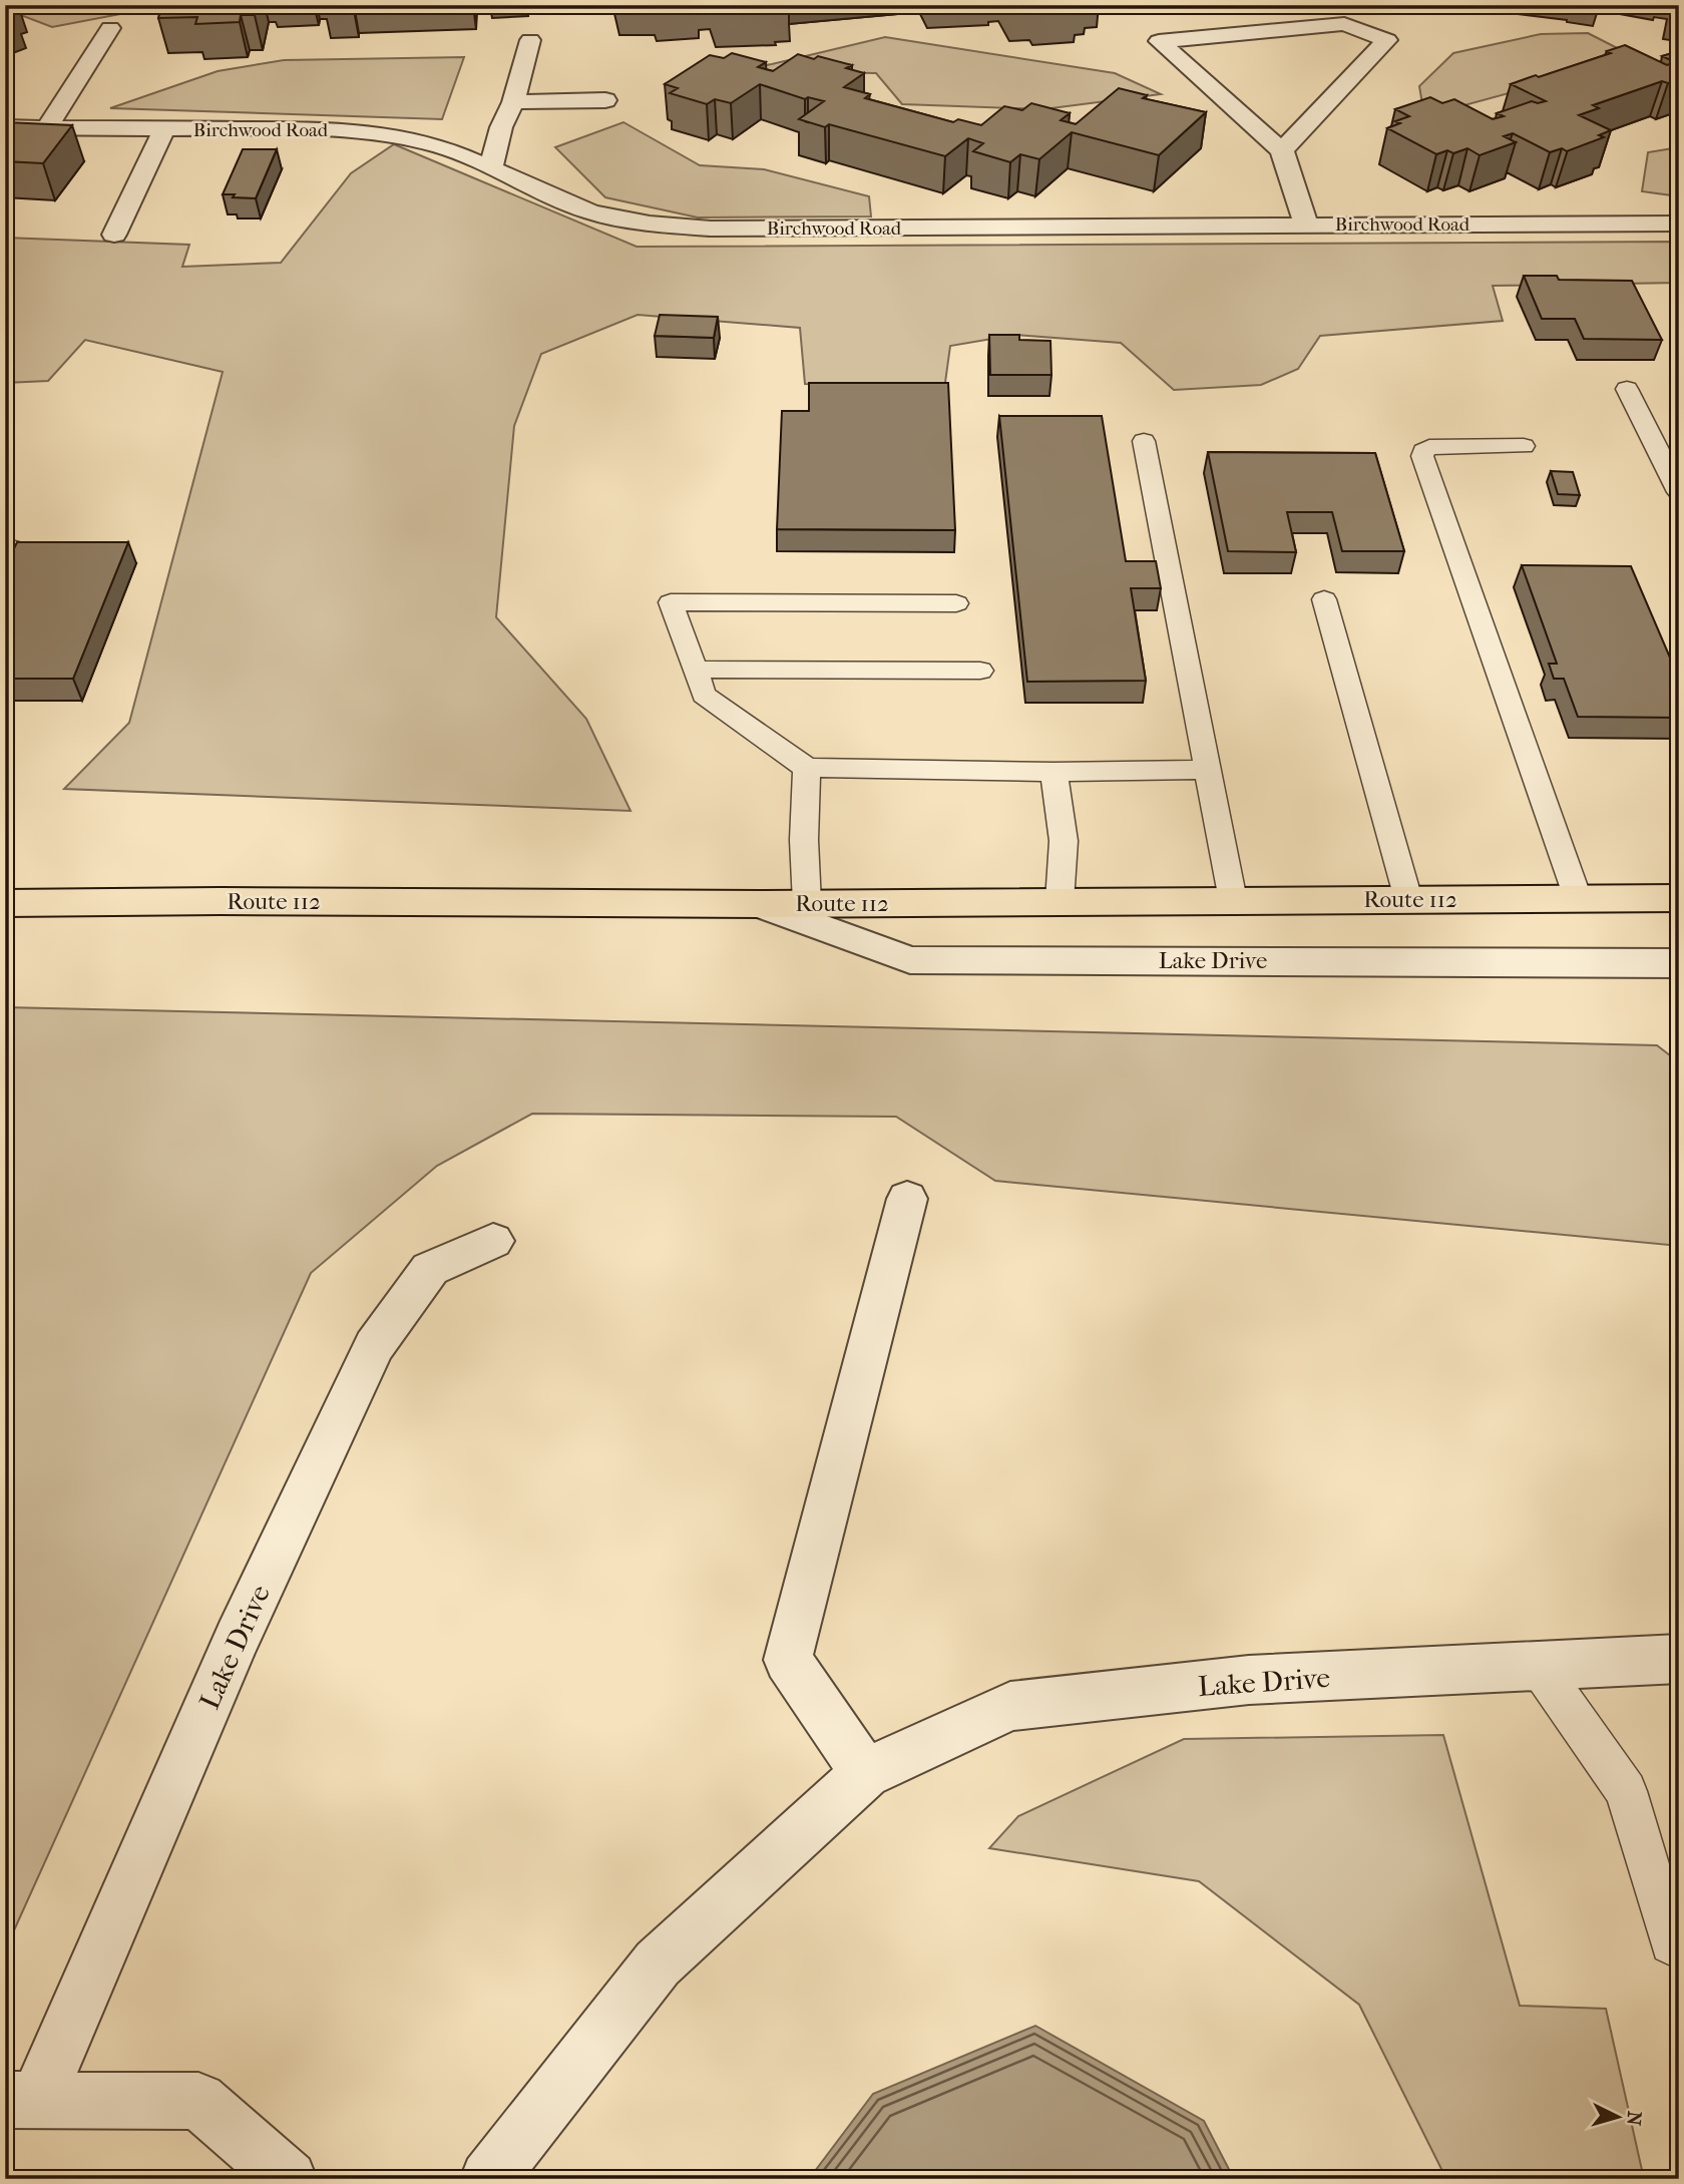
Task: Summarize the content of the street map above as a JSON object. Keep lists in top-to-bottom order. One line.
{"streets":{"main road":["Route 112"],"street":["Birchwood Road","Lake Drive"]},"crossings":[["Route 112","Lake Drive"]],"north":"right"}
